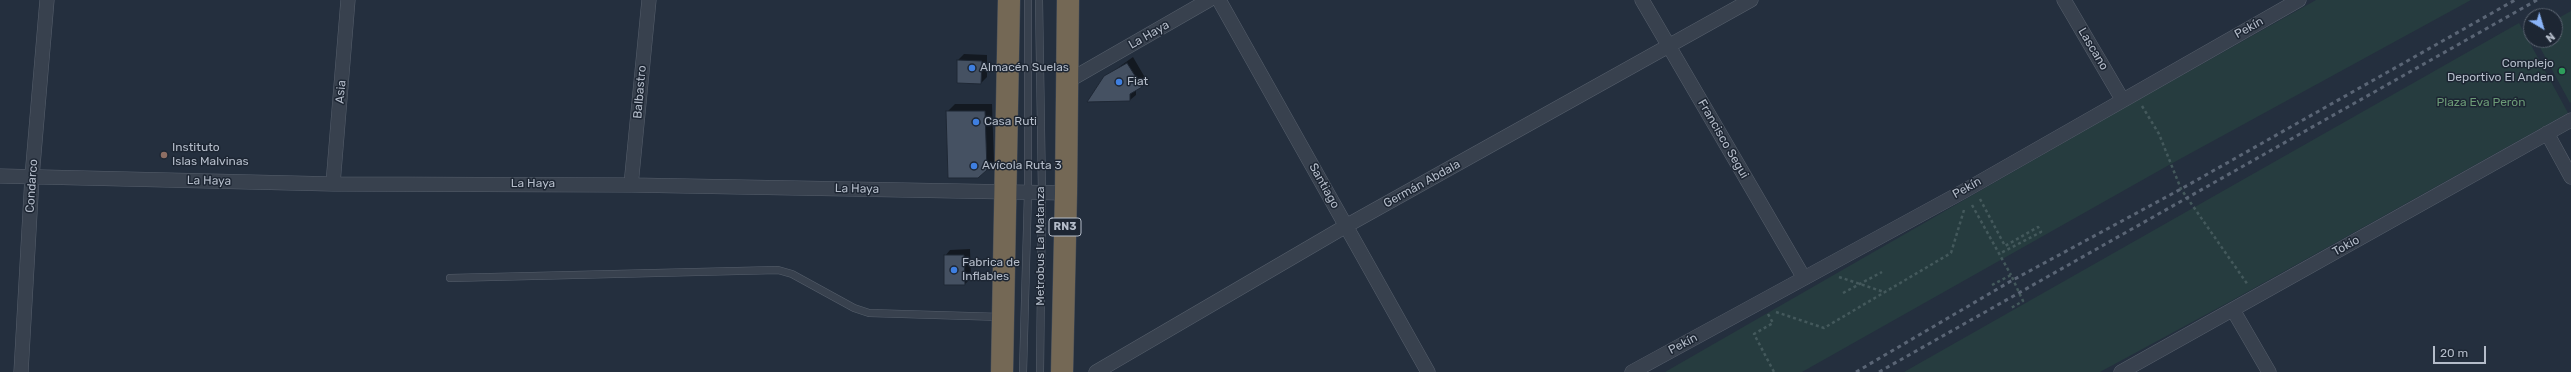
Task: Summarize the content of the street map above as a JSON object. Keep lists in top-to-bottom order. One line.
{"streets":{"highway":["RN3"],"street":["Pekín","La Haya","Lascano","Asia","Balbastro","Francisco Segui","Germán Abdala","Condarco","Santiago","Tokio"],"lane":["Metrobus La Matanza"]},"crossings":[["Pekín","Lascano"],["Pekín","Francisco Segui"],["La Haya","Asia"],["La Haya","Balbastro"],["La Haya","Condarco"],["La Haya","RN3"],["La Haya","Metrobus La Matanza"],["Francisco Segui","Germán Abdala"],["Germán Abdala","Santiago"]],"parks":["Plaza Eva Perón"],"places":["Almacén Suelas","Complejo Deportivo El Anden","Fiat","Casa Ruti","Instituto Islas Malvinas","Avícola Ruta 3","Fabrica de Inflables"],"scale_bar":"20 m","north":"bottom right"}
